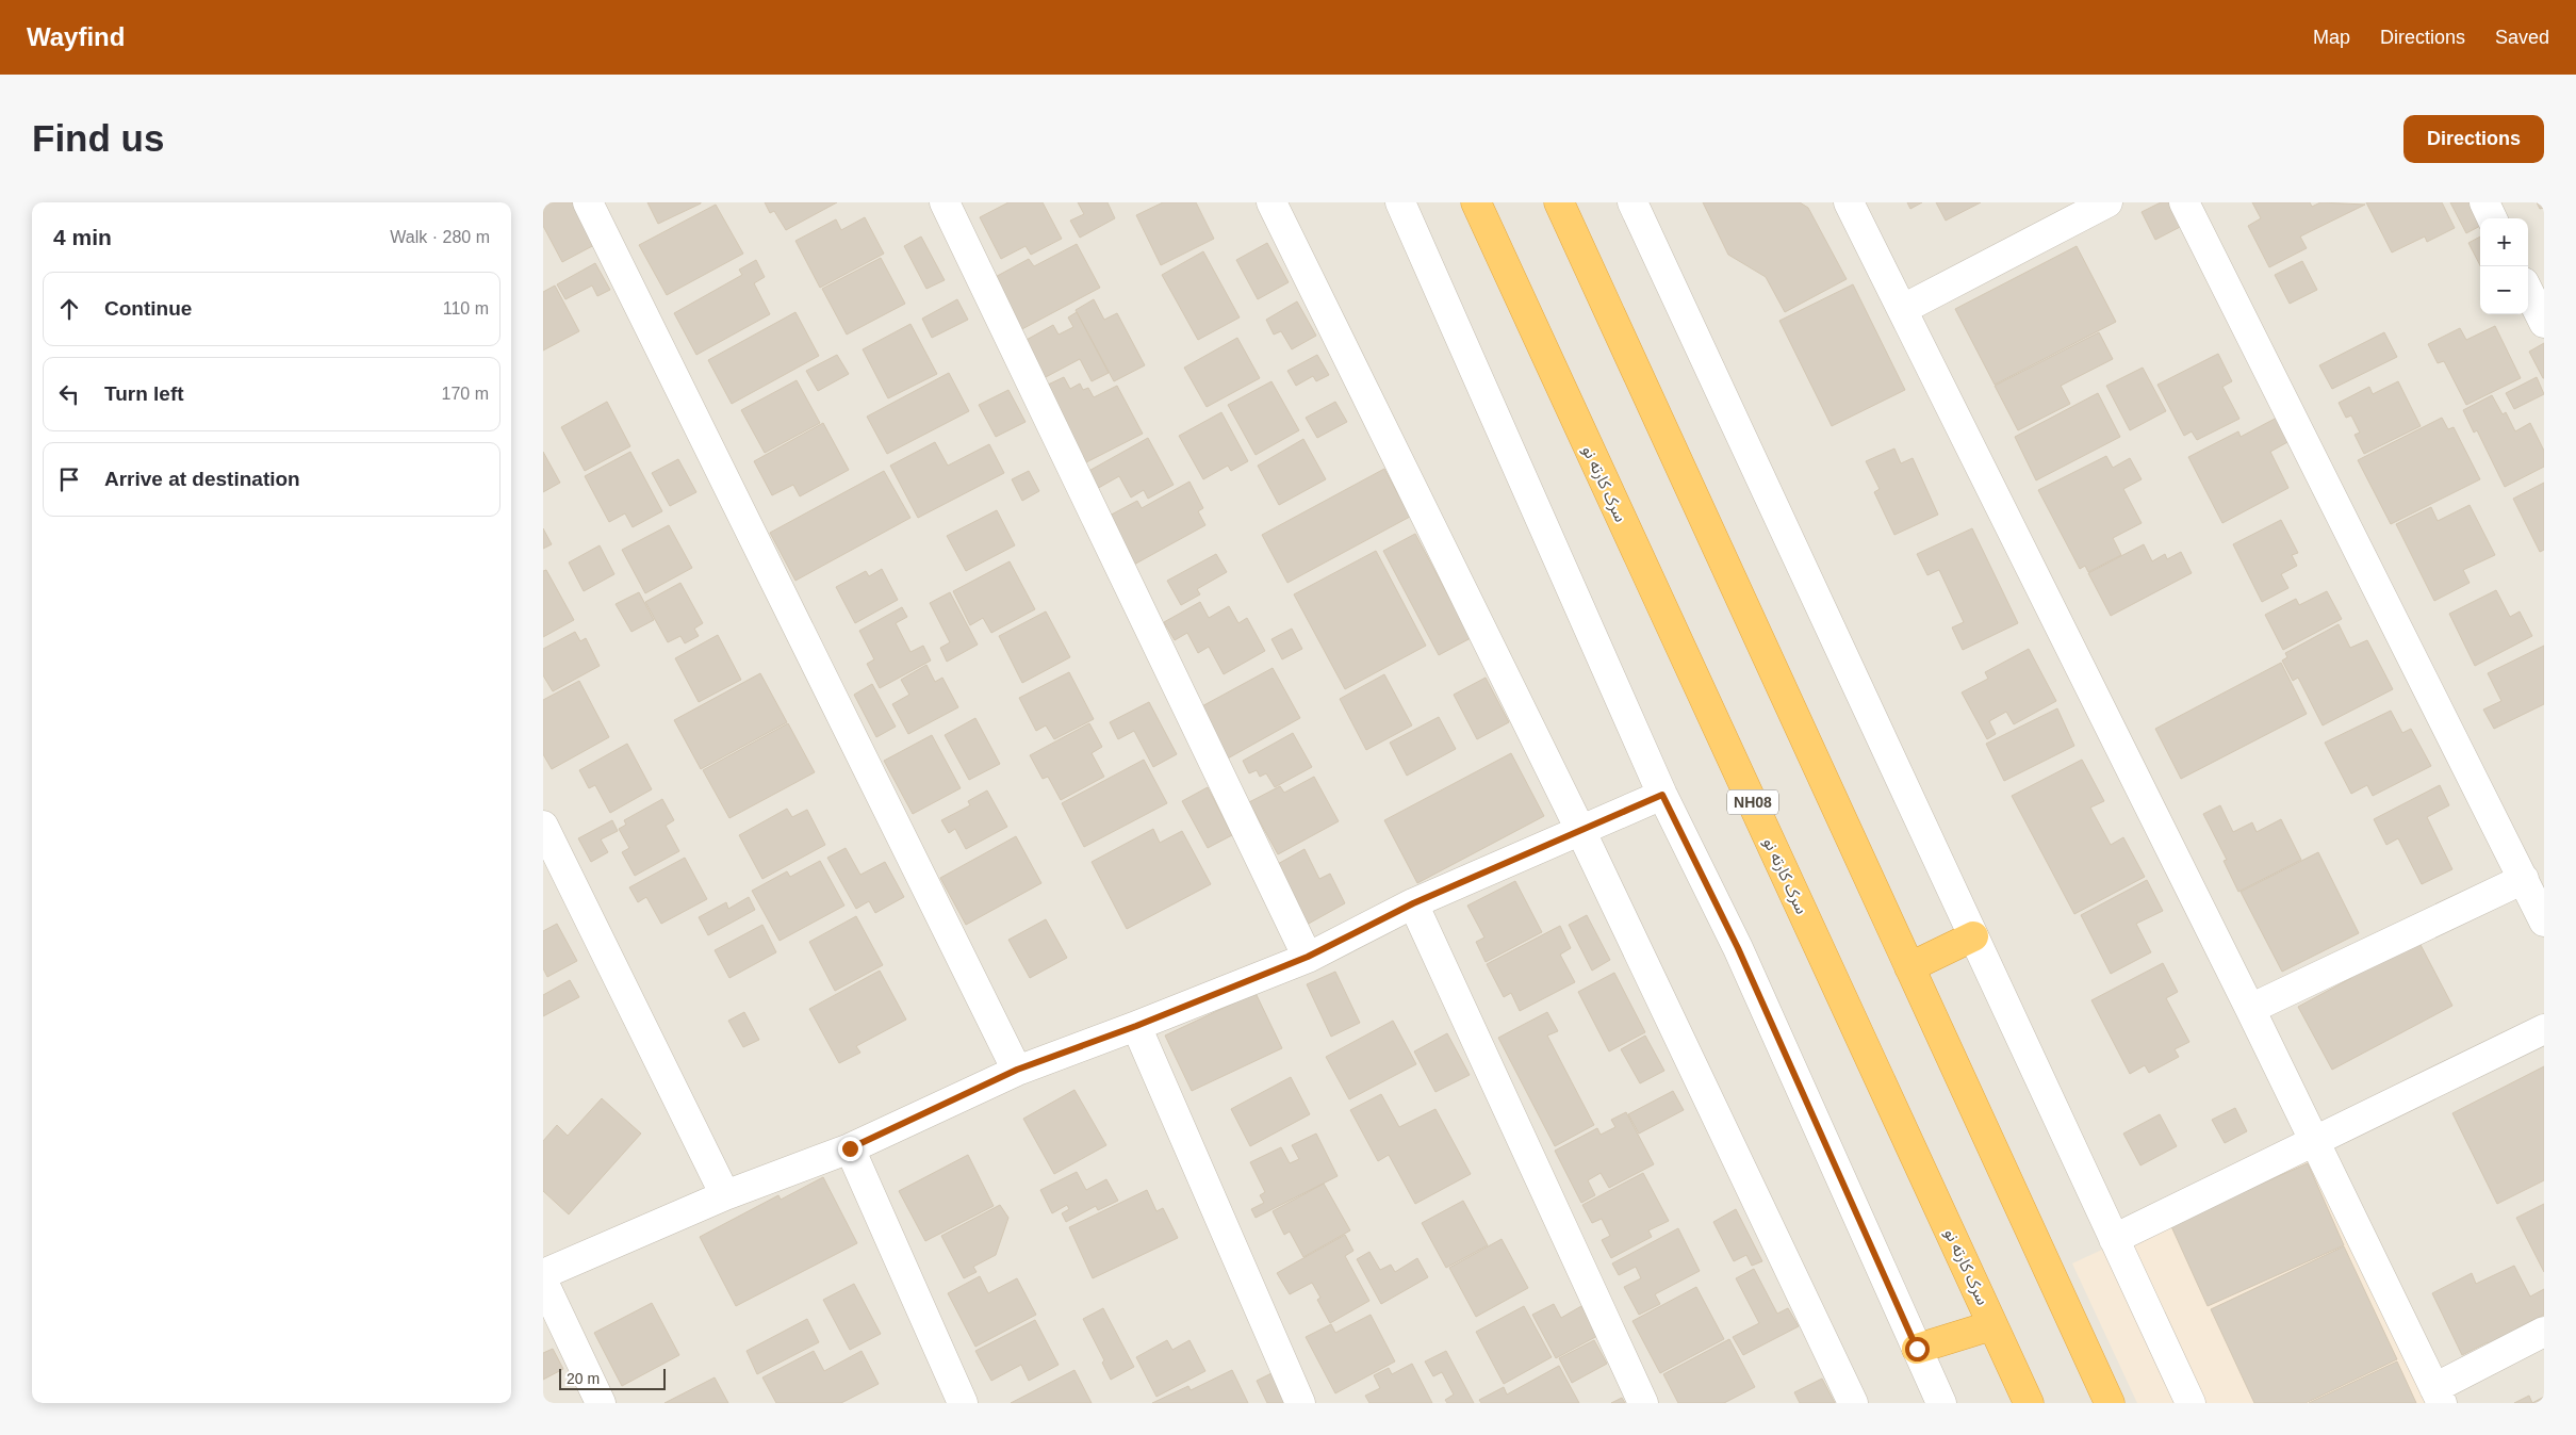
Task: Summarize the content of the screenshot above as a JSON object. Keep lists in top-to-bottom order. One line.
{"streets":{"highway":["سرک کارته نو","NH08"]},"scale_bar":"20 m","page":{"header":"Wayfind","nav":["Map","Directions","Saved"],"buttons":"Directions","title":"Find us","heading":["4 min","Walk · 280 m"],"map_buttons":["+","−"],"list":[["Continue","110 m"],["Turn left","170 m"],"Arrive at destination"],"scale":"20 m"}}
